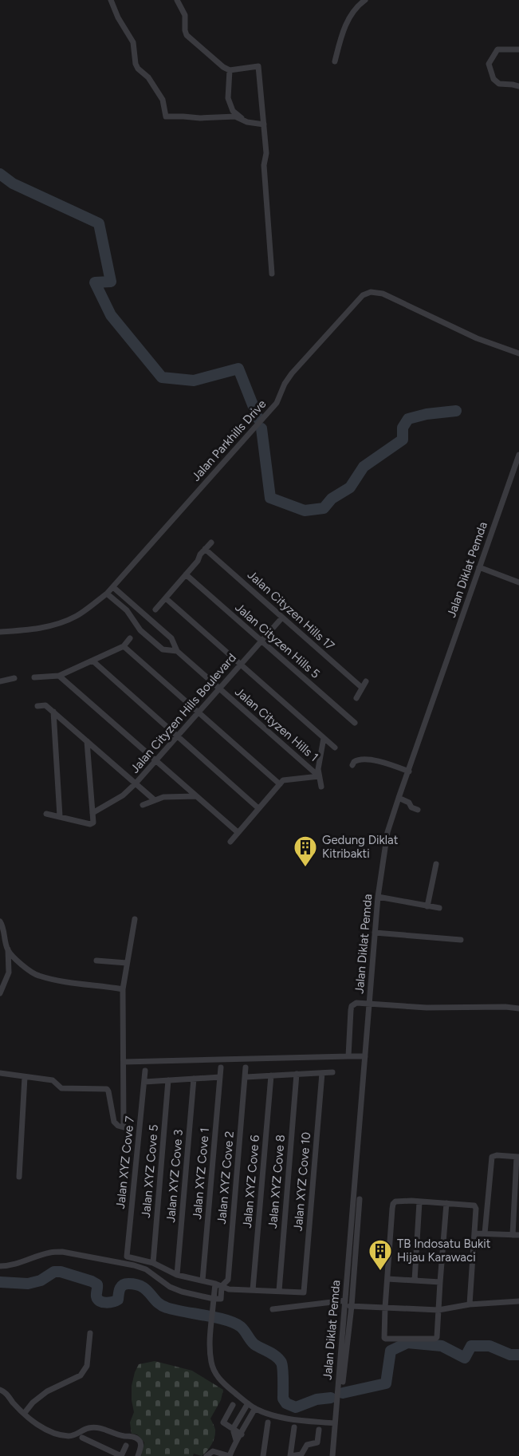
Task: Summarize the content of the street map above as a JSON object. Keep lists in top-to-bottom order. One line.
{"streets":{"street":["Jalan Parkhills Drive","Jalan Diklat Pemda","Jalan Cityzen Hills 17","Jalan Cityzen Hills 5","Jalan Cityzen Hills Boulevard","Jalan Cityzen Hills 1","Jalan XYZ Cove 7","Jalan XYZ Cove 5","Jalan XYZ Cove 1","Jalan XYZ Cove 3","Jalan XYZ Cove 2","Jalan XYZ Cove 6","Jalan XYZ Cove 8","Jalan XYZ Cove 10"]},"crossings":[["Jalan Cityzen Hills 17","Jalan Cityzen Hills Boulevard"],["Jalan Cityzen Hills 5","Jalan Cityzen Hills Boulevard"],["Jalan Cityzen Hills Boulevard","Jalan Cityzen Hills 1"],["Jalan XYZ Cove 7","Jalan XYZ Cove 5"],["Jalan XYZ Cove 8","Jalan XYZ Cove 10"]],"places":{"building":["Gedung Diklat Kitribakti","TB Indosatu Bukit Hijau Karawaci"]}}
